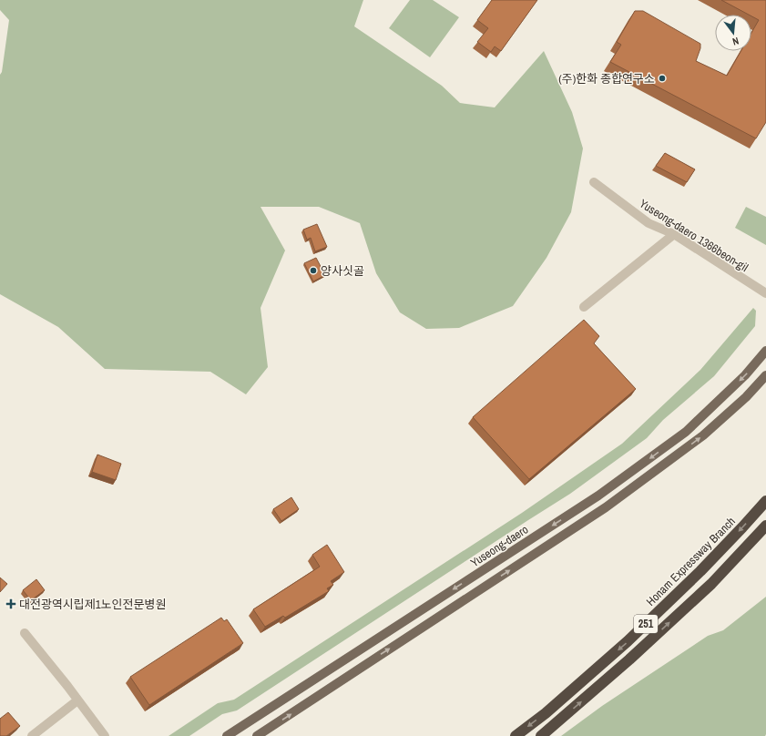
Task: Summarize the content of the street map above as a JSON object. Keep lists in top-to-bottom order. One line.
{"streets":{"highway":["Honam Expressway Branch","251"],"main road":["Yuseong-daero"],"street":["Yuseong-daero 1366beon-gil"]},"places":{"other":["(주)한화 종합연구소","양사싯골"],"health":["대전광역시립제1노인전문병원"]},"north":"bottom"}
